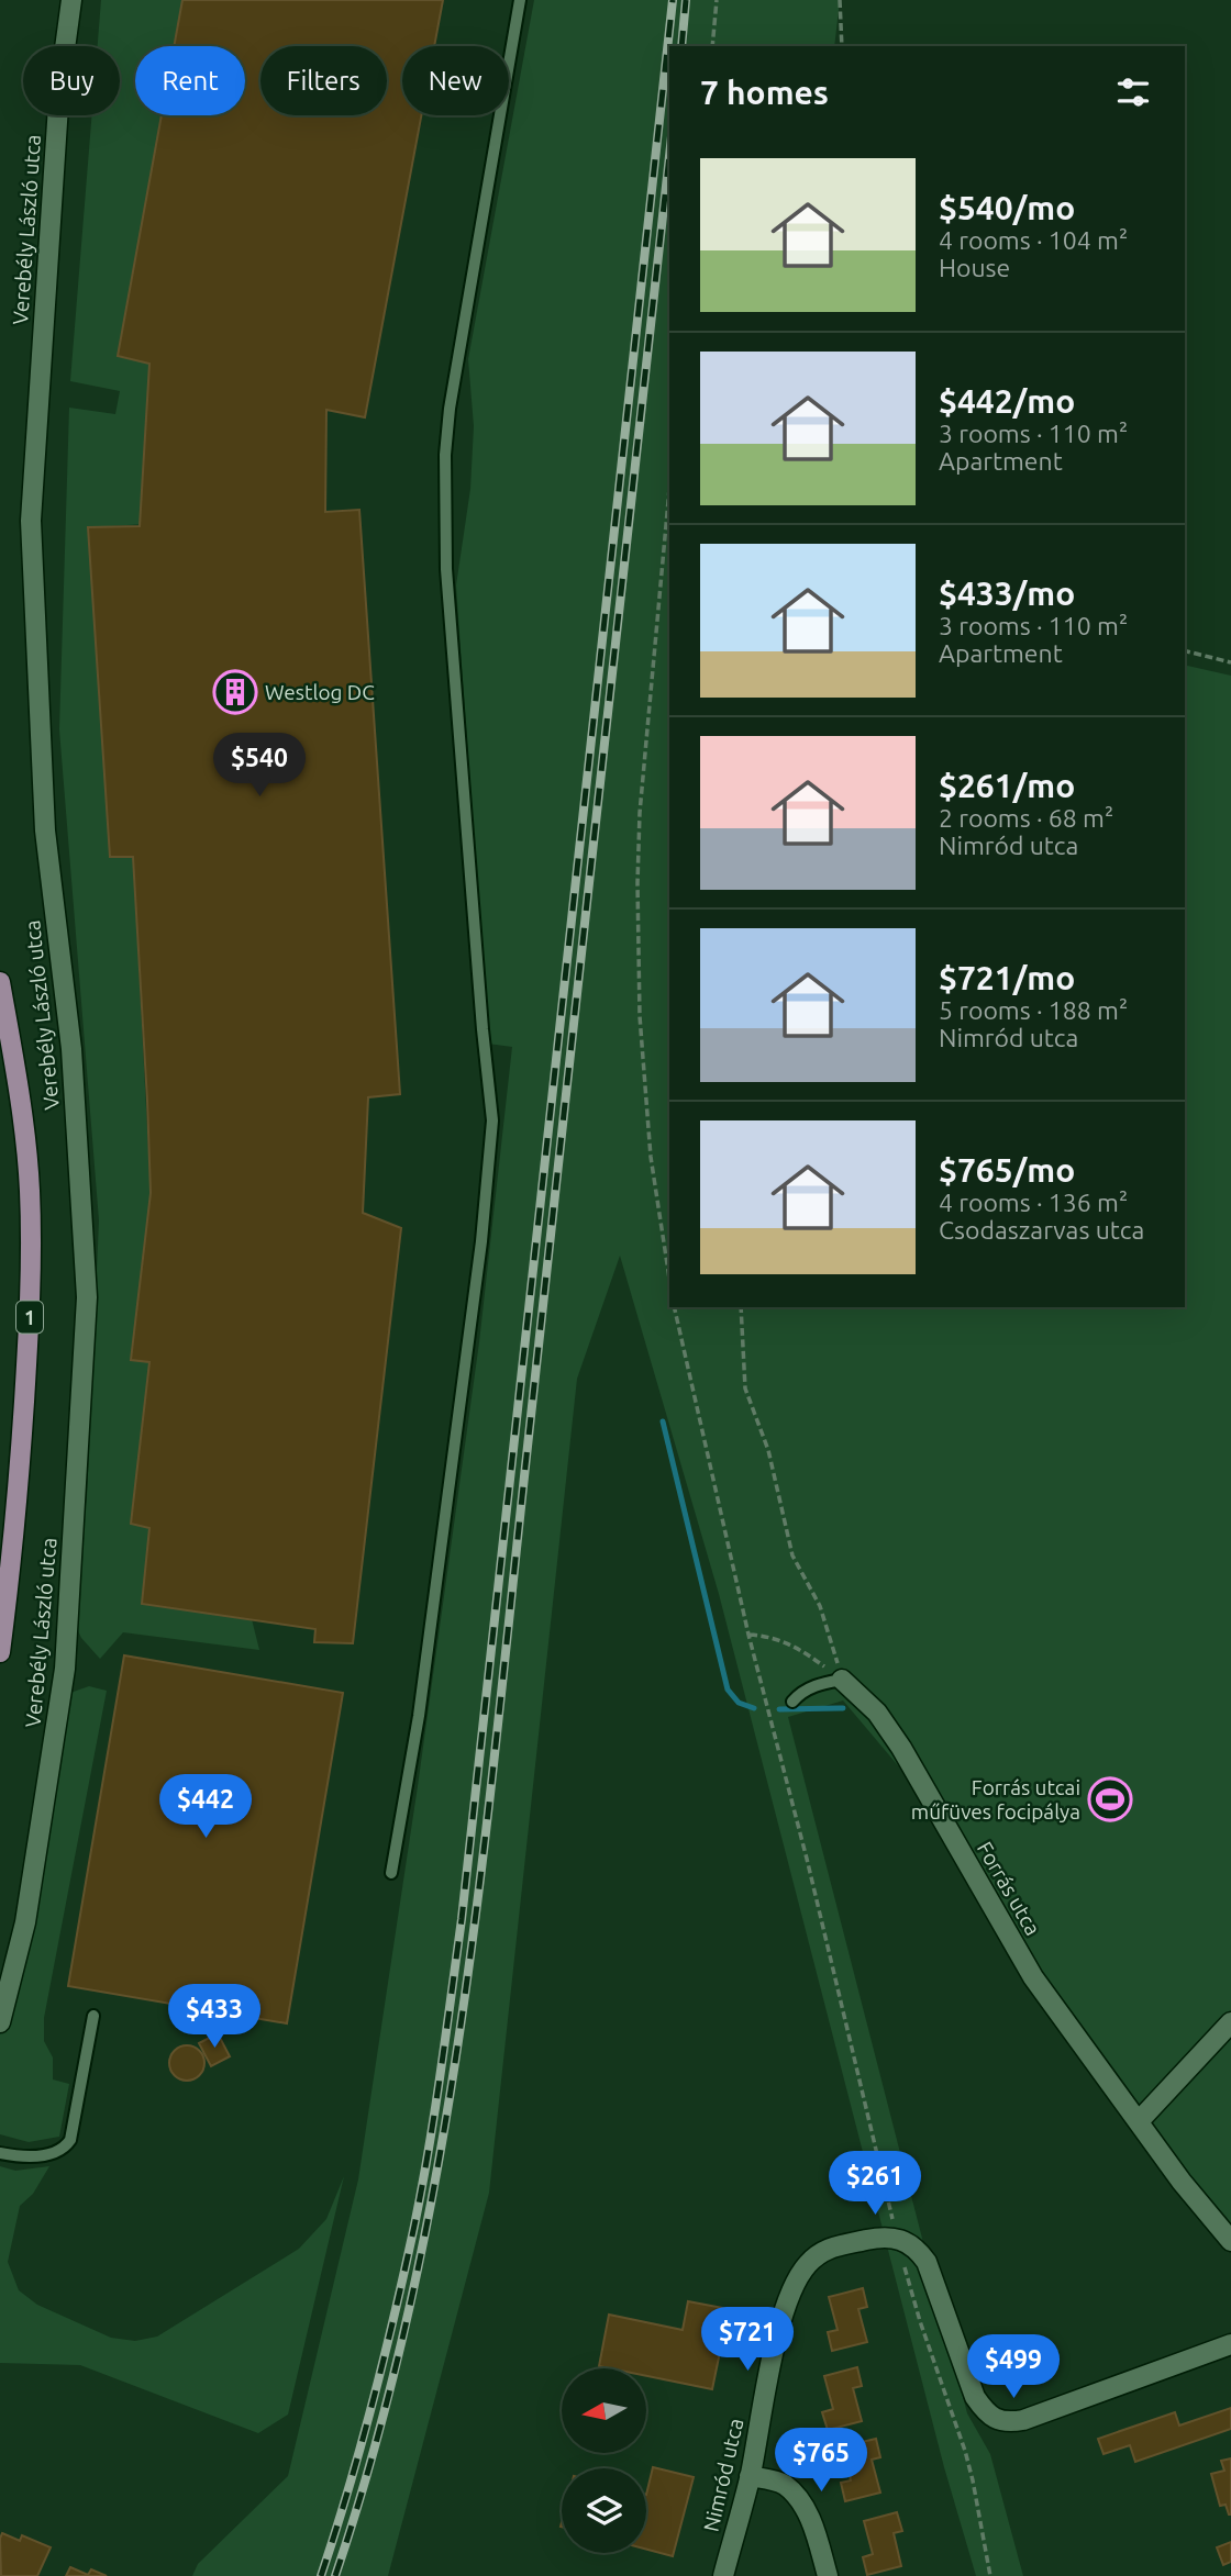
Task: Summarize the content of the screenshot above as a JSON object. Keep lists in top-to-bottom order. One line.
{"streets":{"main road":["1"],"street":["Verebély László utca","Forrás utca","Nimród utca"]},"places":{"building":["Westlog DC"],"sports":["Forrás utcai műfüves focipálya"]},"north":"left","page":{"chip":["Buy","Rent","Filters","New"],"heading":"7 homes","list":[{"name":"$540/mo","note":"4 rooms · 104 m² · House"},{"name":"$442/mo","note":"3 rooms · 110 m² · Apartment"},{"name":"$433/mo","note":"3 rooms · 110 m² · Apartment"},{"name":"$261/mo","note":"2 rooms · 68 m² · Nimród utca"},{"name":"$721/mo","note":"5 rooms · 188 m² · Nimród utca"},{"name":"$765/mo","note":"4 rooms · 136 m² · Csodaszarvas utca"}],"price":["$540","$442","$433","$261","$721","$499","$765"]}}
